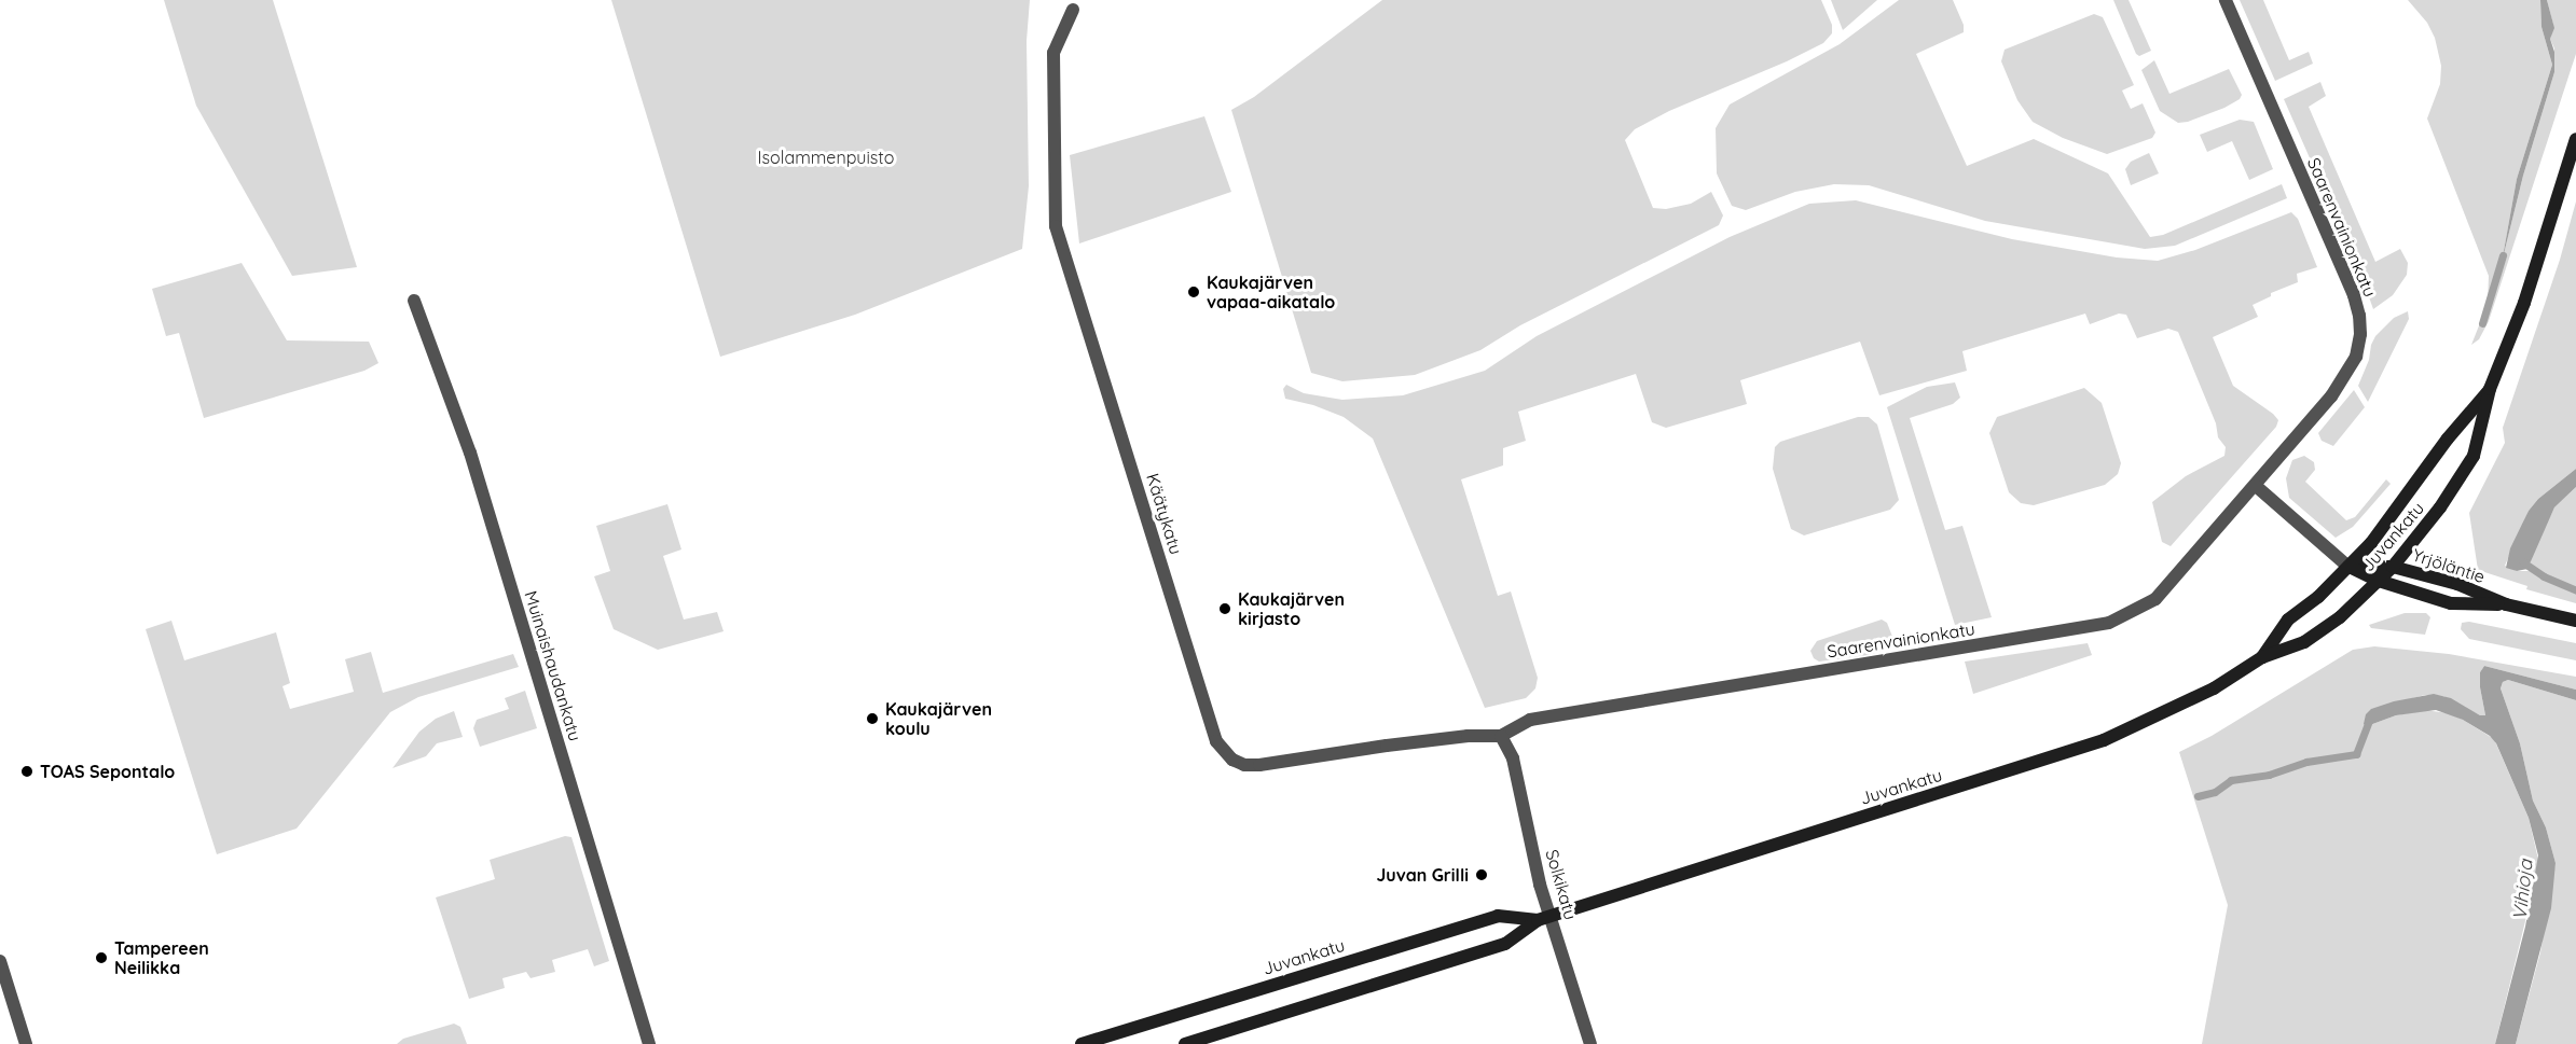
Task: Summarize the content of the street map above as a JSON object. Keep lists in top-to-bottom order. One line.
{"streets":{"main road":["Juvankatu","Yrjöläntie"],"street":["Saarenvainionkatu","Käätykatu","Muinaishaudankatu","Solkikatu"]},"crossings":[["Saarenvainionkatu","Käätykatu"],["Saarenvainionkatu","Solkikatu"],["Käätykatu","Solkikatu"],["Juvankatu","Yrjöläntie"],["Juvankatu","Solkikatu"]],"water":["Vihioja"],"parks":["Isolammenpuisto"],"places":["Kaukajärven vapaa-aikatalo","Kaukajärven kirjasto","Kaukajärven koulu","TOAS Sepontalo","Juvan Grilli","Tampereen Neilikka"]}
